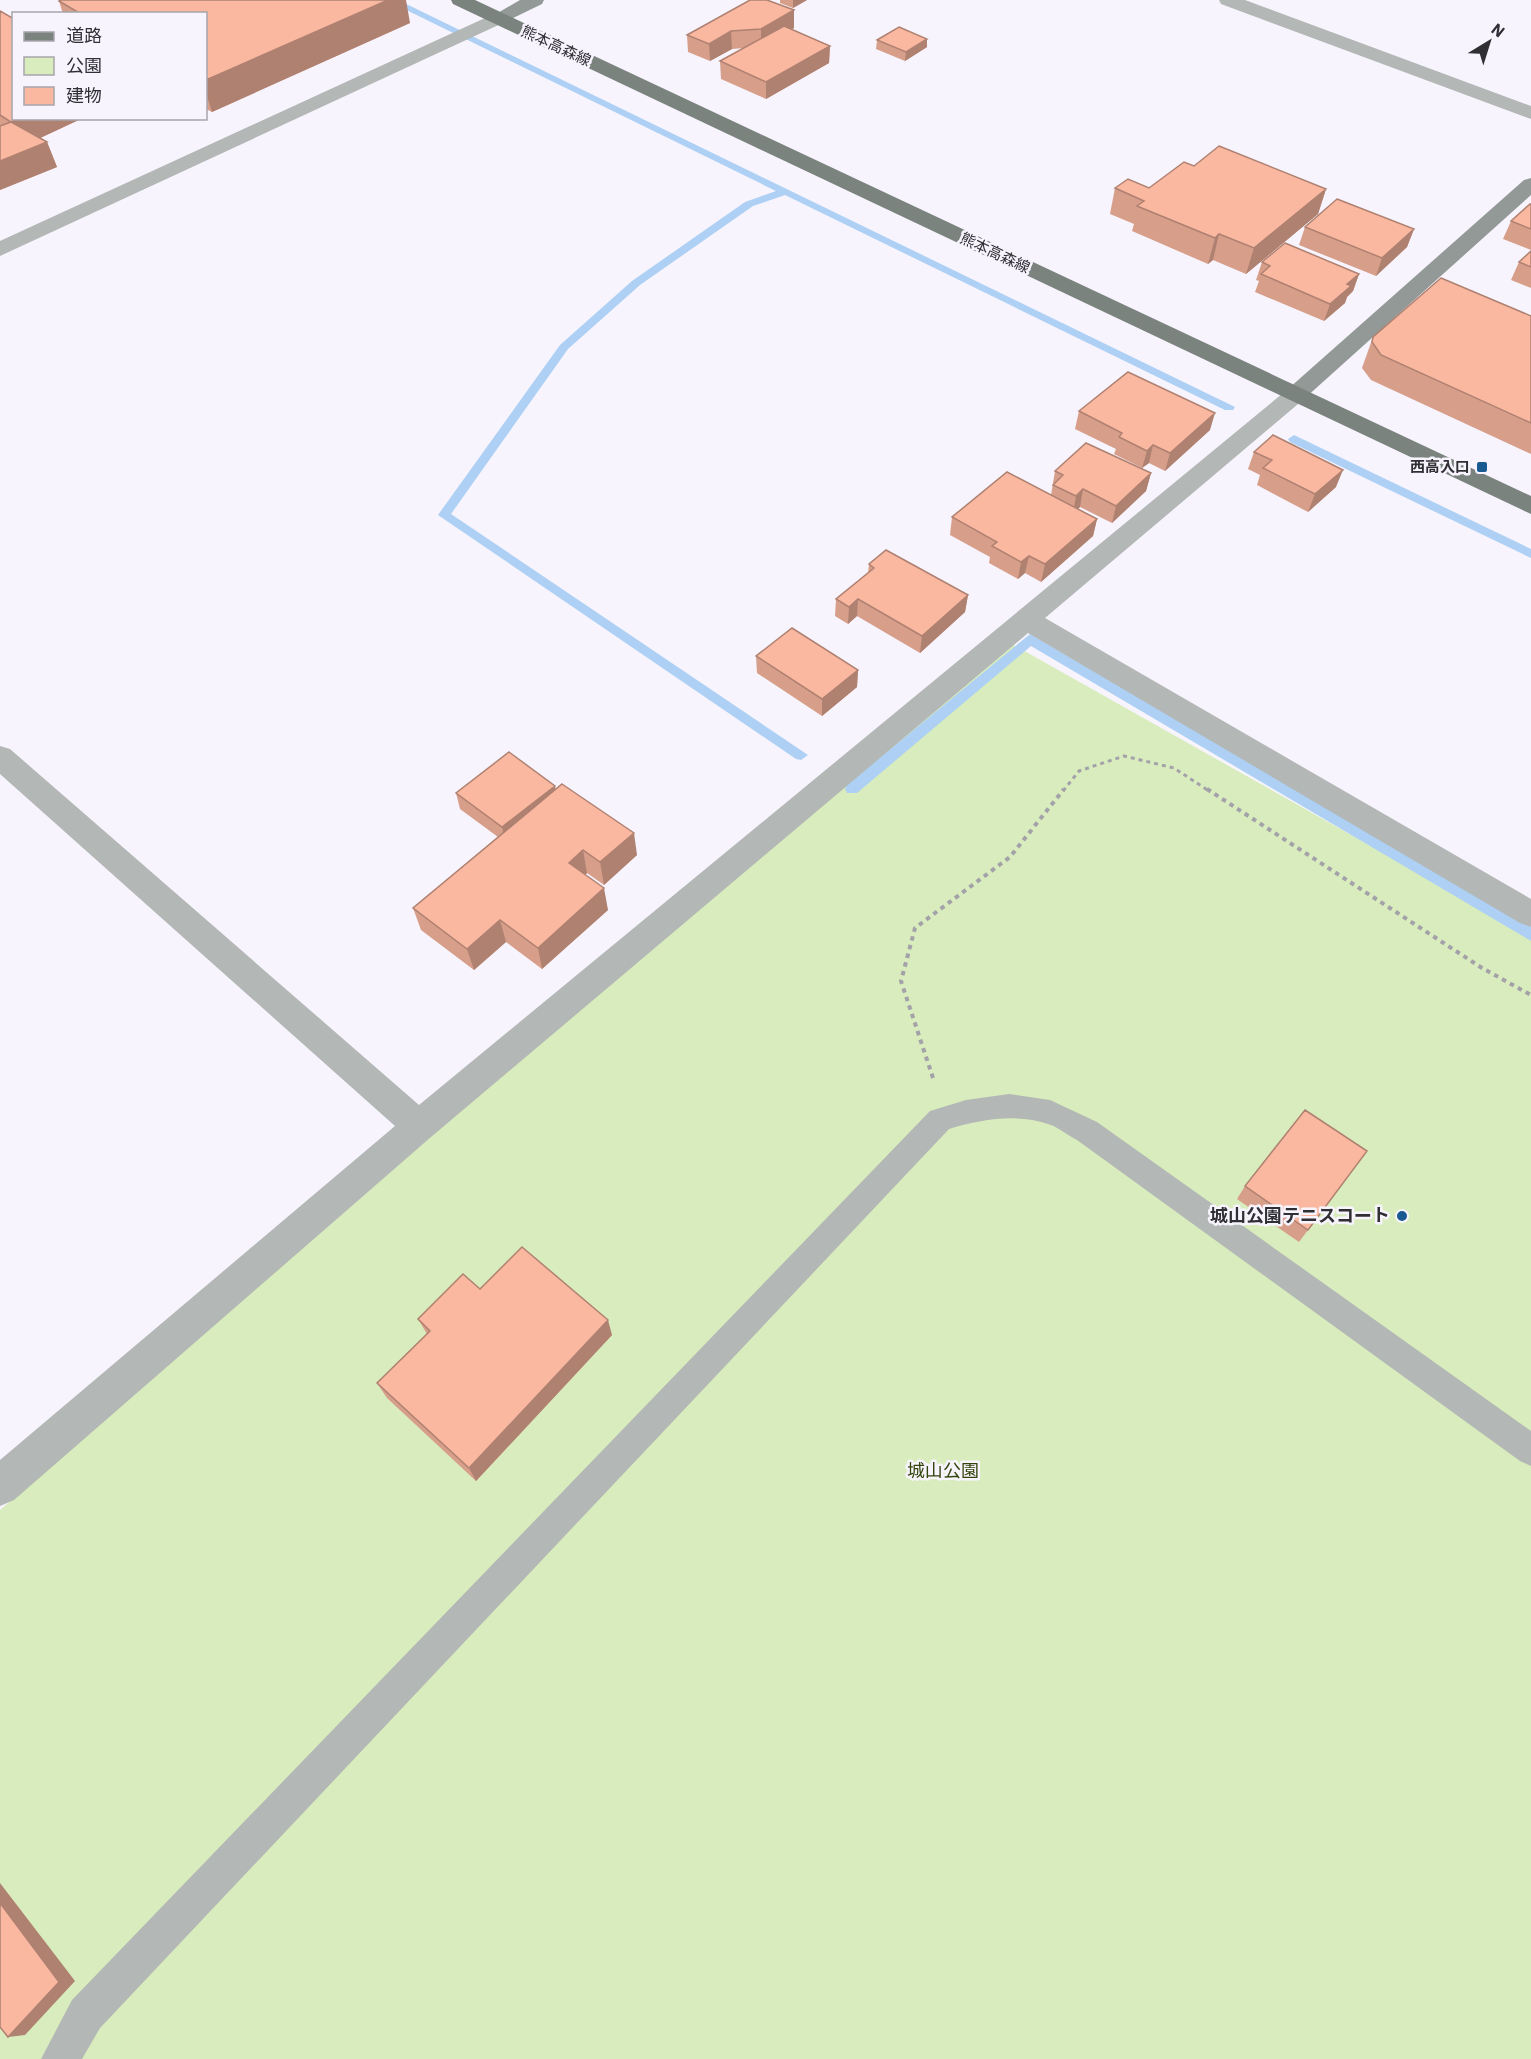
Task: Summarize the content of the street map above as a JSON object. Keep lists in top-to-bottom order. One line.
{"streets":{"main road":["熊本高森線"]},"parks":["城山公園"],"places":{"transit":["西高入口"],"other":["城山公園テニスコート"]},"legend":["道路","公園","建物"],"north":"top right"}
